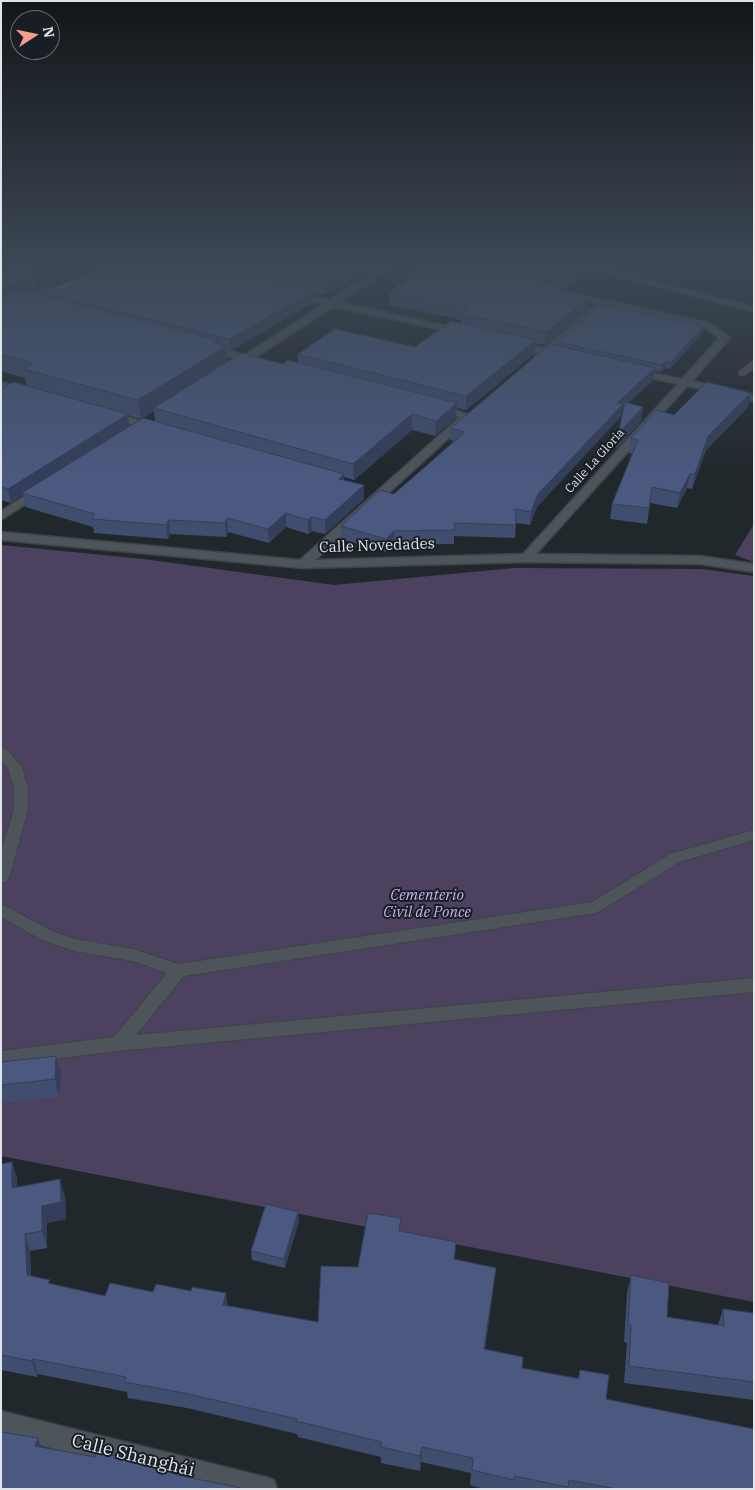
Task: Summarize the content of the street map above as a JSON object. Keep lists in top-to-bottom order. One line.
{"streets":{"street":["Calle La Gloria","Calle Novedades","Calle Shanghái"]},"crossings":[["Calle La Gloria","Calle Novedades"]],"parks":["Cementerio Civil de Ponce"],"north":"right"}
